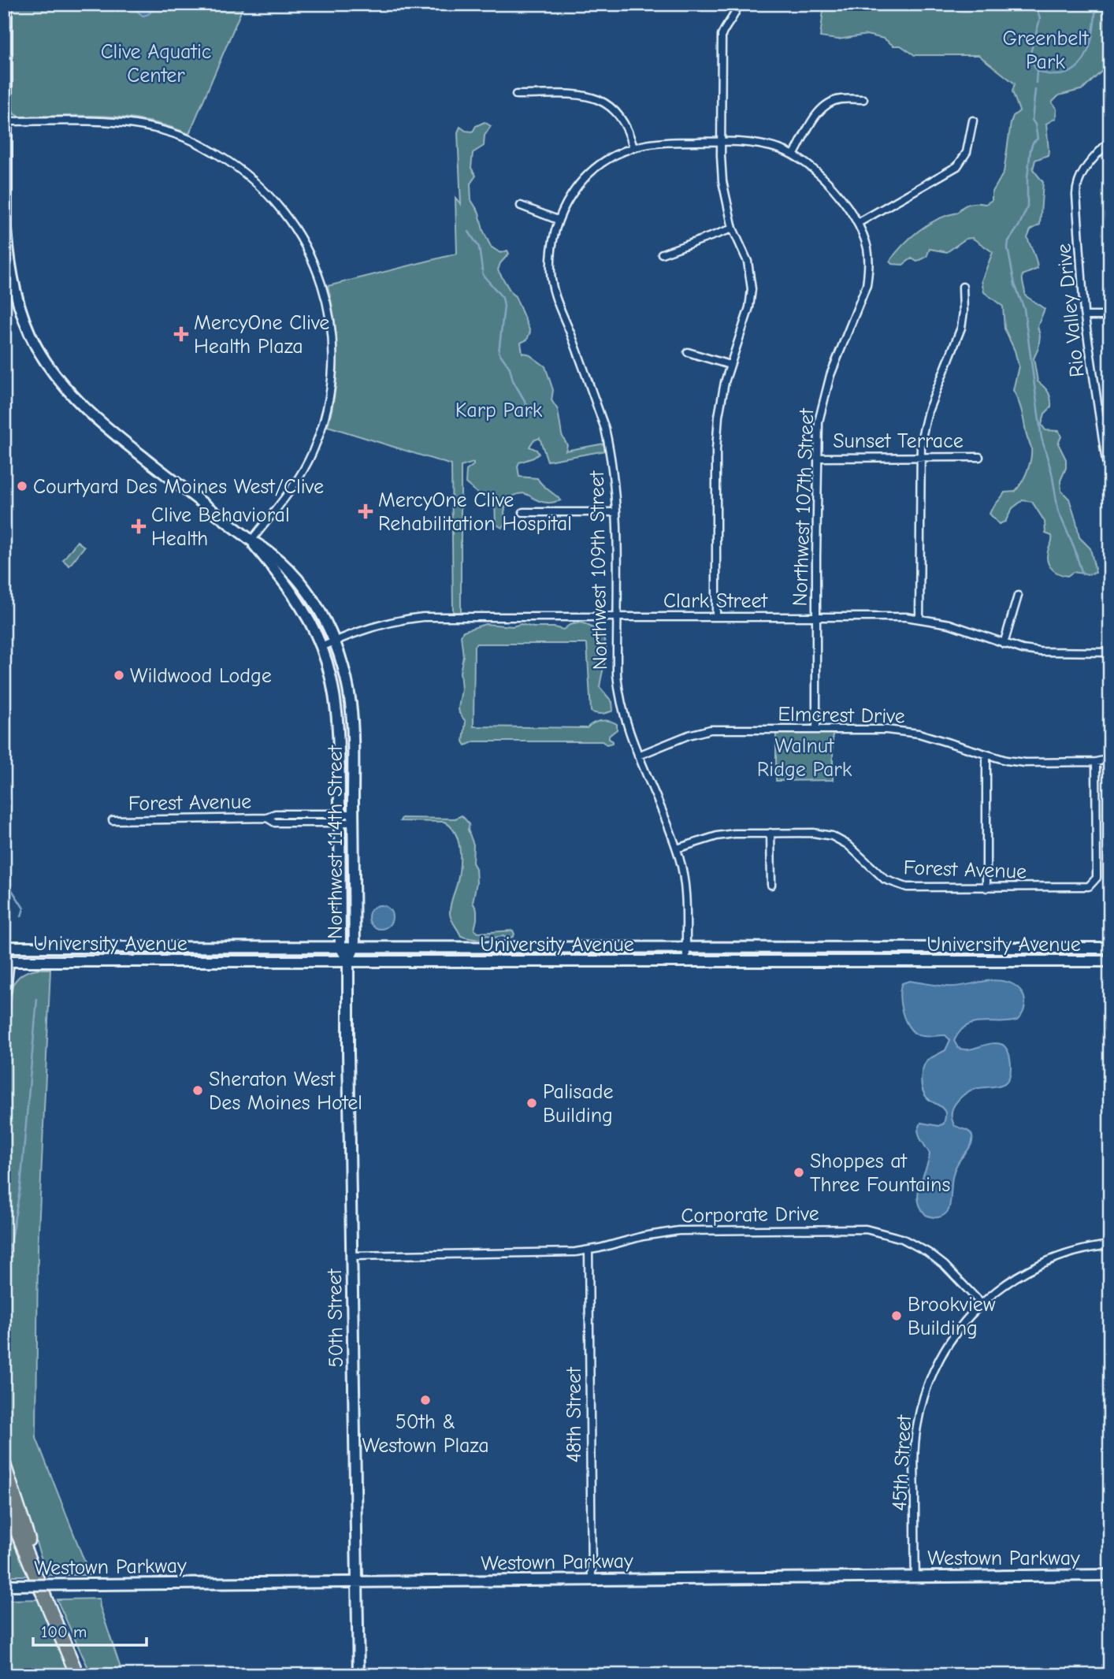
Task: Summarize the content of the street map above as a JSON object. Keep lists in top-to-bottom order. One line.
{"streets":{"main road":["Northwest 114th Street","University Avenue","50th Street","Westown Parkway"],"street":["Rio Valley Drive","Sunset Terrace","Northwest 107th Street","Northwest 109th Street","Clark Street","Elmcrest Drive","Forest Avenue","Corporate Drive","48th Street","45th Street"]},"crossings":[["Sunset Terrace","Northwest 107th Street"],["Northwest 107th Street","Northwest 109th Street"],["Northwest 107th Street","Clark Street"],["Northwest 107th Street","Elmcrest Drive"],["Northwest 109th Street","Clark Street"],["Northwest 109th Street","Elmcrest Drive"],["Northwest 109th Street","Forest Avenue"],["Northwest 109th Street","University Avenue"],["Clark Street","Northwest 114th Street"],["Elmcrest Drive","Forest Avenue"],["Forest Avenue","Northwest 114th Street"],["Northwest 114th Street","University Avenue"],["Northwest 114th Street","50th Street"],["University Avenue","50th Street"],["Corporate Drive","50th Street"],["Corporate Drive","48th Street"],["Corporate Drive","45th Street"],["50th Street","Westown Parkway"],["48th Street","Westown Parkway"],["45th Street","Westown Parkway"]],"parks":["Greenbelt Park","Clive Aquatic Center","Karp Park","Walnut Ridge Park"],"places":{"health":["MercyOne Clive Health Plaza","MercyOne Clive Rehabilitation Hospital","Clive Behavioral Health"],"other":["Courtyard Des Moines West/Clive","Wildwood Lodge","Sheraton West Des Moines Hotel","Palisade Building","Shoppes at Three Fountains","Brookview Building","50th & Westown Plaza"]},"scale_bar":"100 m"}
